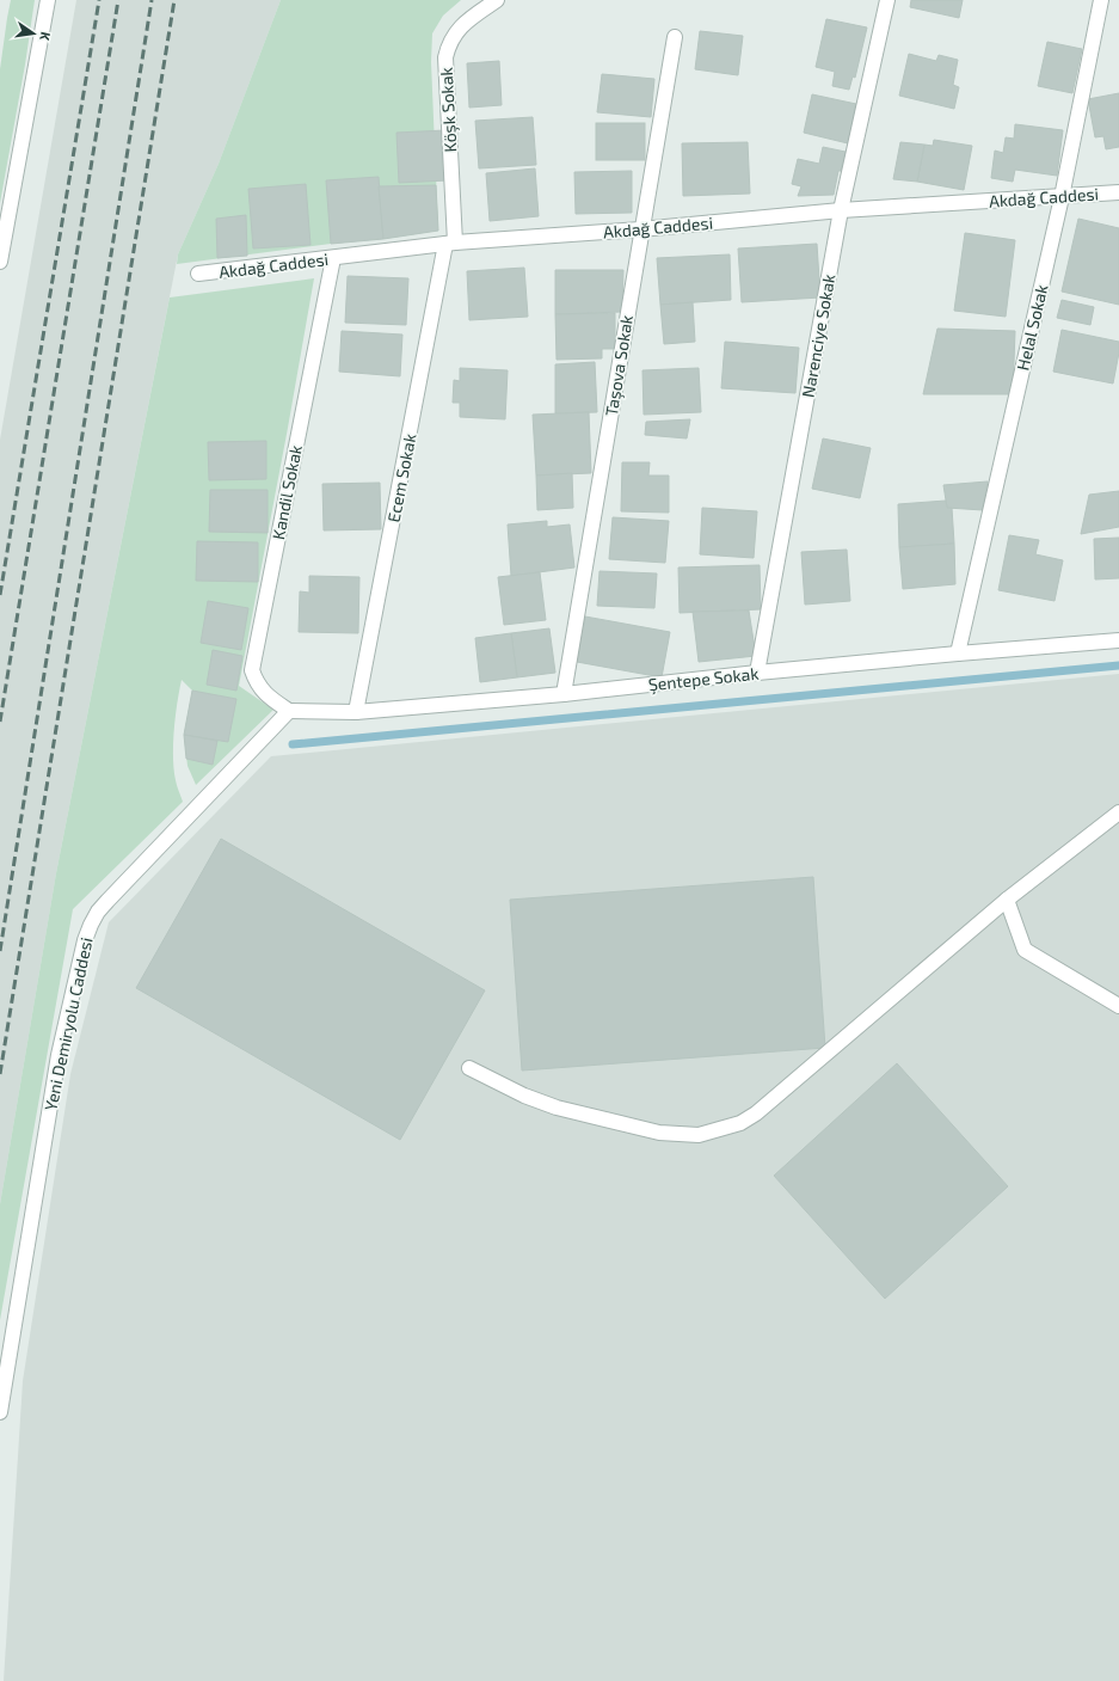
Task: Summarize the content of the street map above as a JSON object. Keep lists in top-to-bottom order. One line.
{"streets":{"street":["Köşk Sokak","Akdağ Caddesi","Helal Sokak","Narenciye Sokak","Taşova Sokak","Ecem Sokak","Kandil Sokak","Şentepe Sokak","Yeni Demiryolu Caddesi"]},"crossings":[["Köşk Sokak","Akdağ Caddesi"],["Köşk Sokak","Ecem Sokak"],["Akdağ Caddesi","Helal Sokak"],["Akdağ Caddesi","Narenciye Sokak"],["Akdağ Caddesi","Taşova Sokak"],["Akdağ Caddesi","Ecem Sokak"],["Akdağ Caddesi","Kandil Sokak"],["Helal Sokak","Şentepe Sokak"],["Narenciye Sokak","Şentepe Sokak"],["Taşova Sokak","Şentepe Sokak"],["Ecem Sokak","Şentepe Sokak"],["Kandil Sokak","Şentepe Sokak"],["Kandil Sokak","Yeni Demiryolu Caddesi"],["Şentepe Sokak","Yeni Demiryolu Caddesi"]],"north":"right"}
